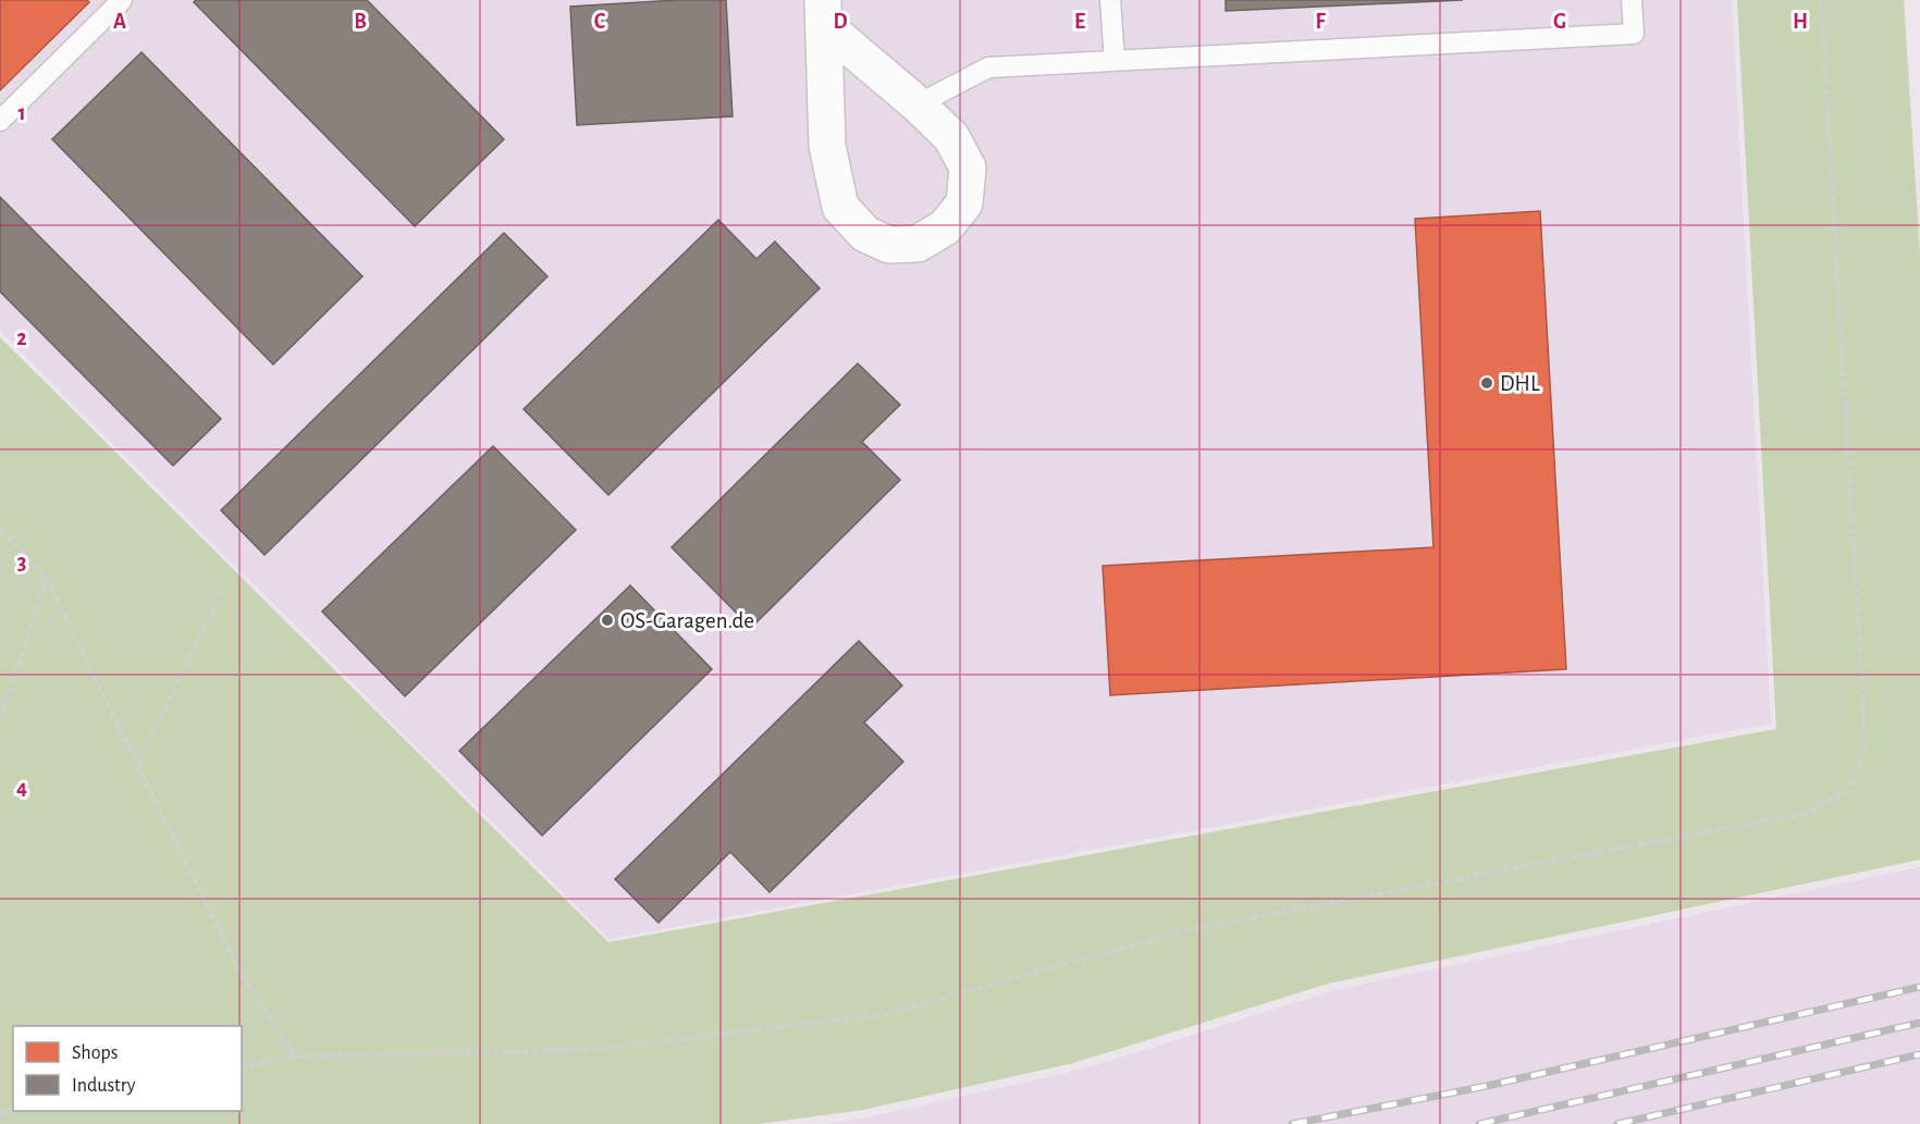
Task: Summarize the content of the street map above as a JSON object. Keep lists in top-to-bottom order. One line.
{"places":["DHL","OS-Garagen.de"],"legend":["Shops","Industry"],"grid":{"columns":["A","B","C","D","E","F","G","H"],"rows":["1","2","3","4"]}}
